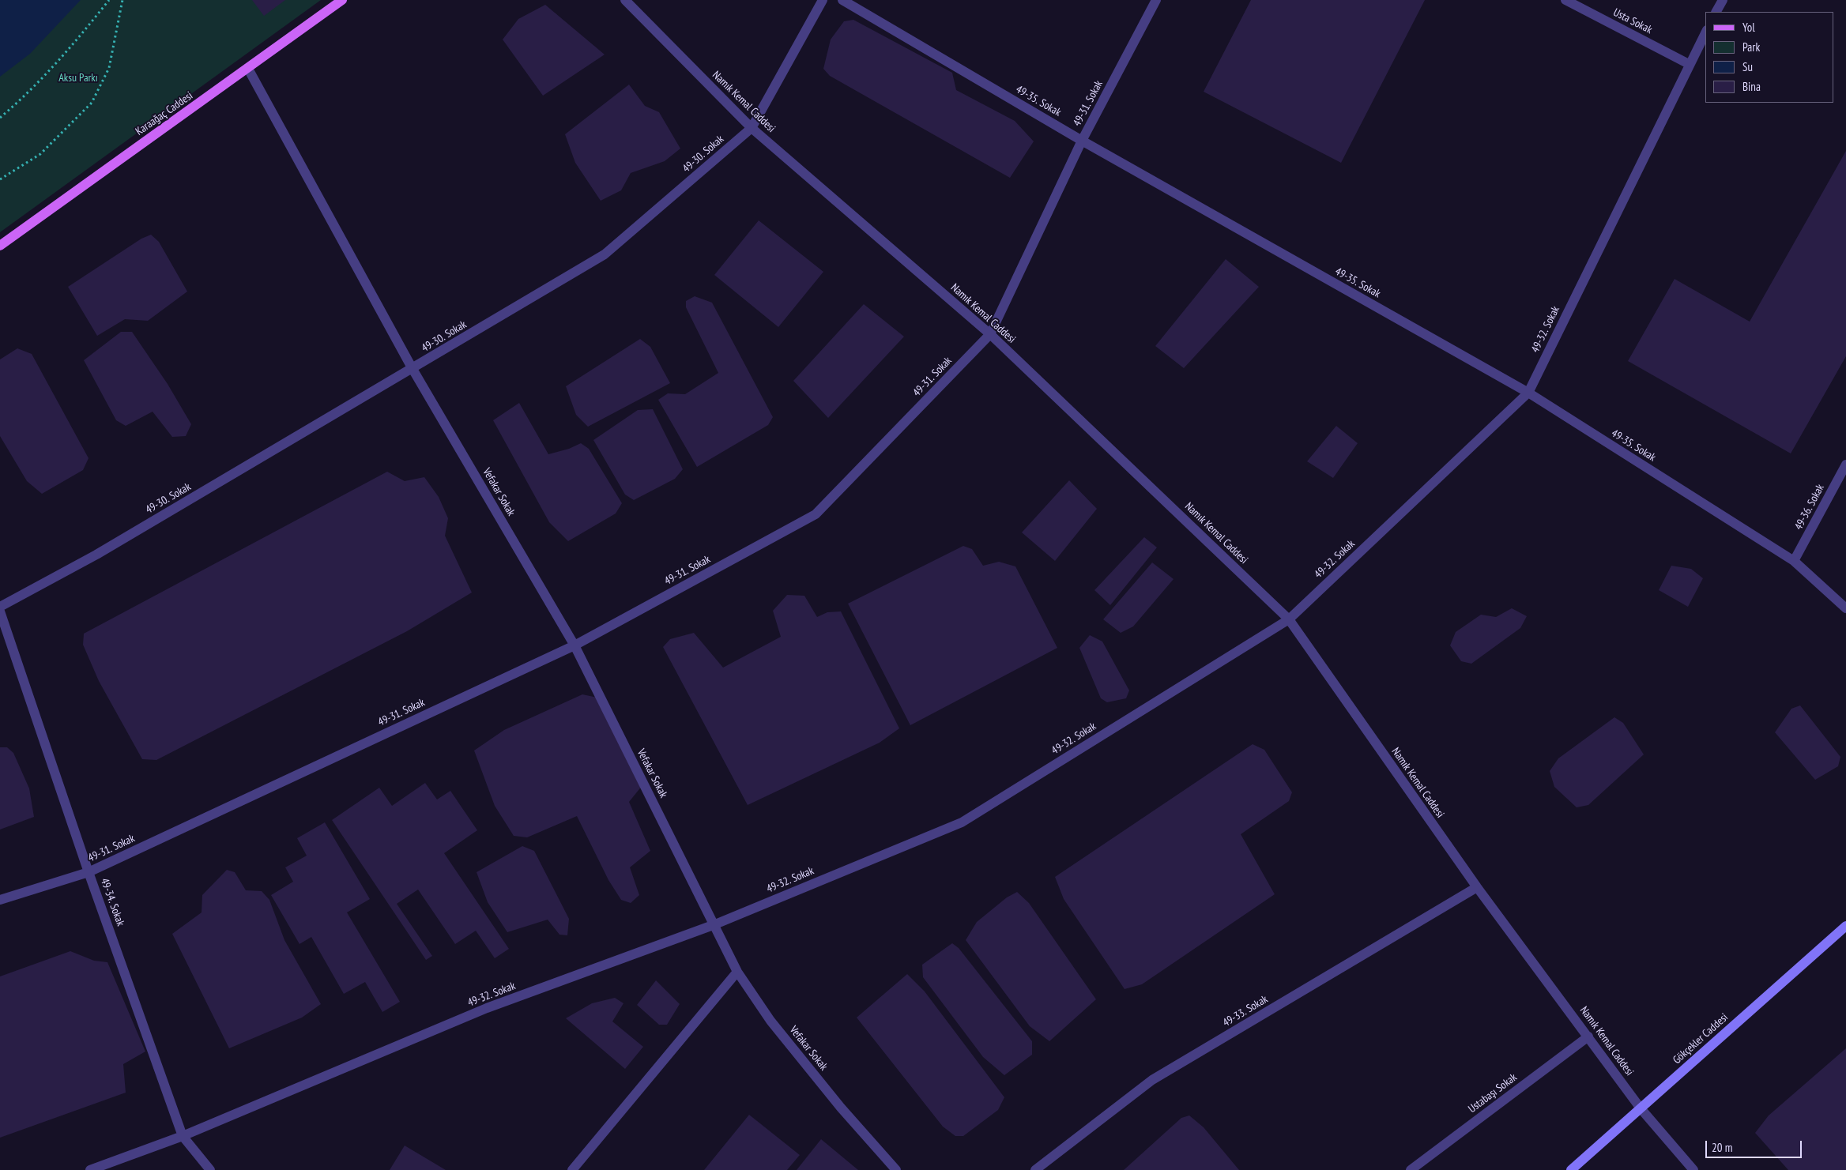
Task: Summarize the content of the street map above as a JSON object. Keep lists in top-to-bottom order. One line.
{"streets":{"main road":["Karaağaç Caddesi","Gökçekler Caddesi"],"street":["Usta Sokak","49-35. Sokak","Namık Kemal Caddesi","49-31. Sokak","49-30. Sokak","49-32. Sokak","Vefakar Sokak","49-36. Sokak","49-34. Sokak","49-33. Sokak","Ustabaşı Sokak"]},"crossings":[["Usta Sokak","49-32. Sokak"],["49-35. Sokak","49-31. Sokak"],["49-35. Sokak","49-32. Sokak"],["49-35. Sokak","49-36. Sokak"],["Namık Kemal Caddesi","49-31. Sokak"],["Namık Kemal Caddesi","49-30. Sokak"],["Namık Kemal Caddesi","49-32. Sokak"],["Namık Kemal Caddesi","49-33. Sokak"],["Namık Kemal Caddesi","Gökçekler Caddesi"],["Namık Kemal Caddesi","Ustabaşı Sokak"],["49-31. Sokak","Vefakar Sokak"],["49-31. Sokak","49-34. Sokak"],["Karaağaç Caddesi","Vefakar Sokak"],["49-30. Sokak","Vefakar Sokak"],["49-32. Sokak","Vefakar Sokak"],["49-32. Sokak","49-34. Sokak"]],"parks":["Aksu Parkı"],"legend":["Yol","Park","Su","Bina"],"scale_bar":"20 m"}
